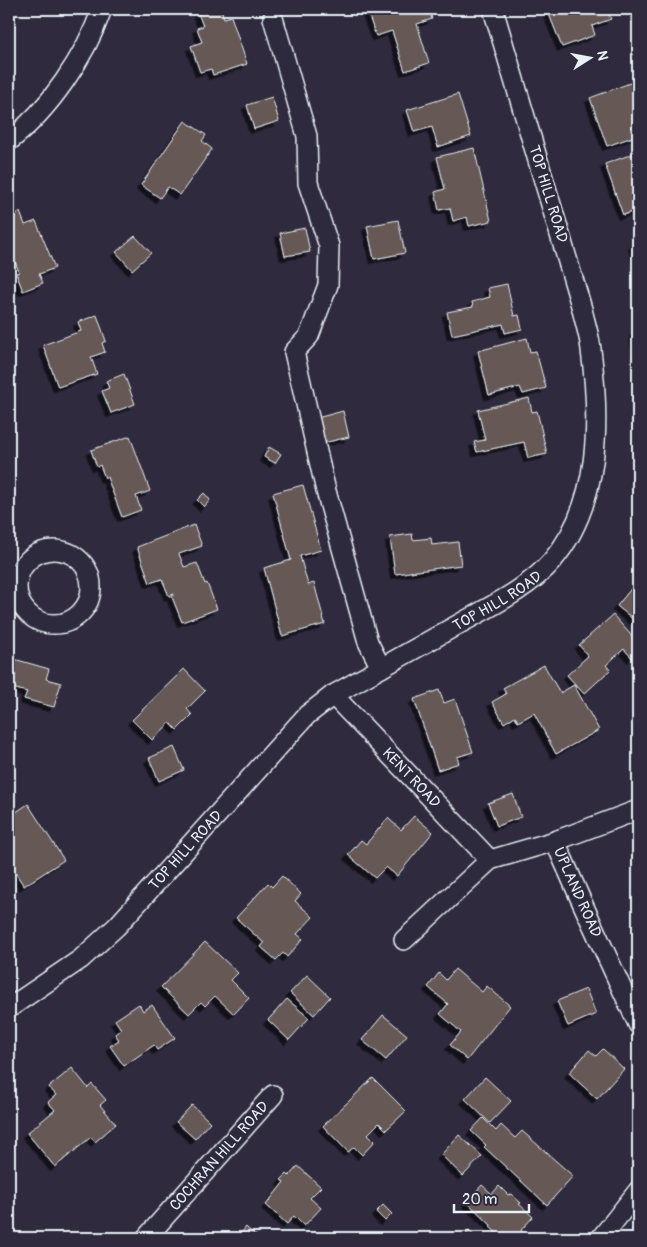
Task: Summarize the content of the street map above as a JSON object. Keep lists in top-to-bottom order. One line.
{"streets":{"street":["TOP HILL ROAD","KENT ROAD","UPLAND ROAD","COCHRAN HILL ROAD"]},"crossings":[["TOP HILL ROAD","KENT ROAD"]],"scale_bar":"20 m","north":"right"}
